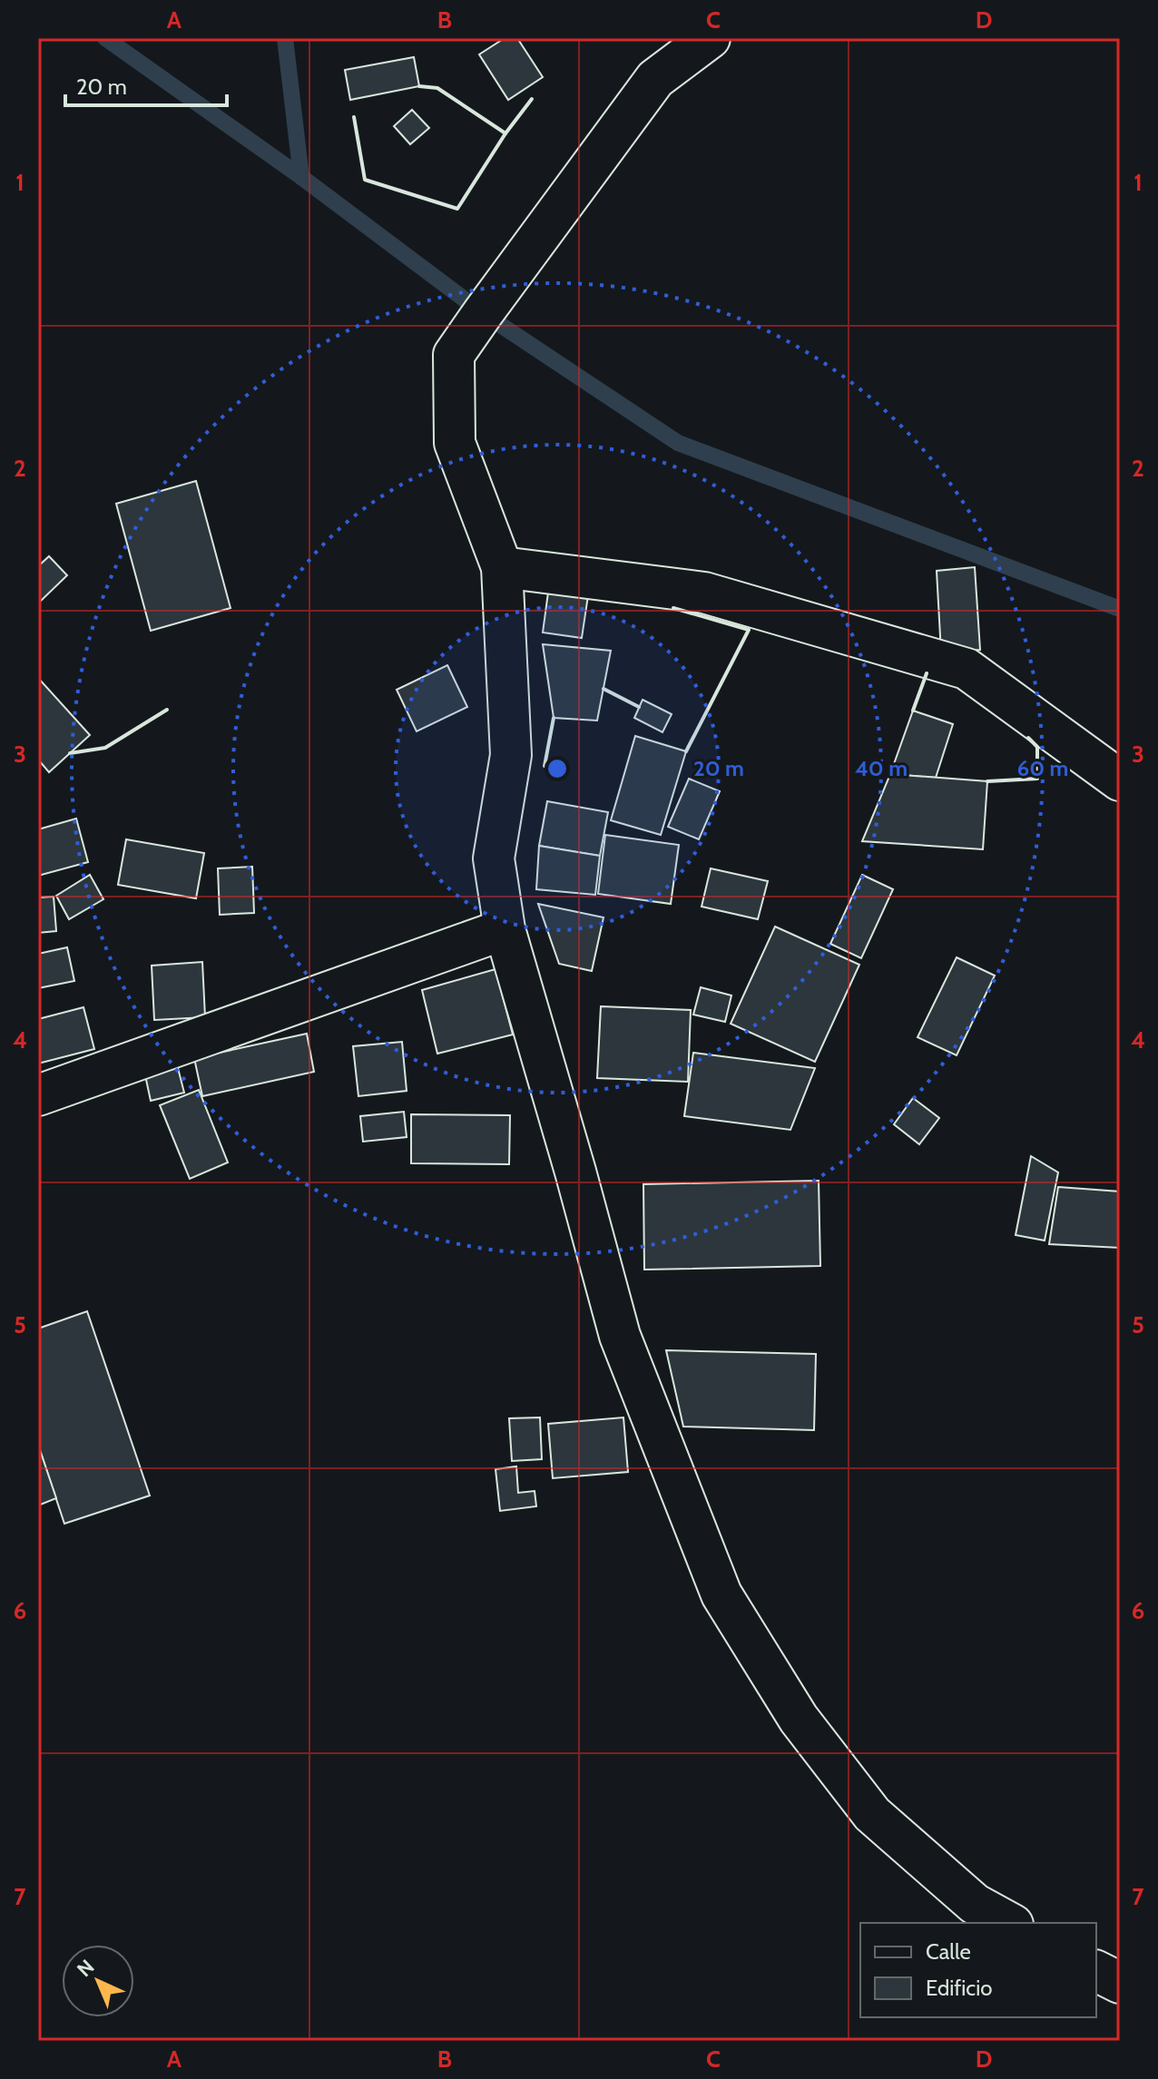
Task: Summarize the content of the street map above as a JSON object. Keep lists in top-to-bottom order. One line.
{"legend":["Calle","Edificio"],"scale_bar":"20 m","north":"top left","grid":{"columns":["A","B","C","D"],"rows":["1","2","3","4","5","6","7"]},"rings":["20 m","40 m","60 m"]}
